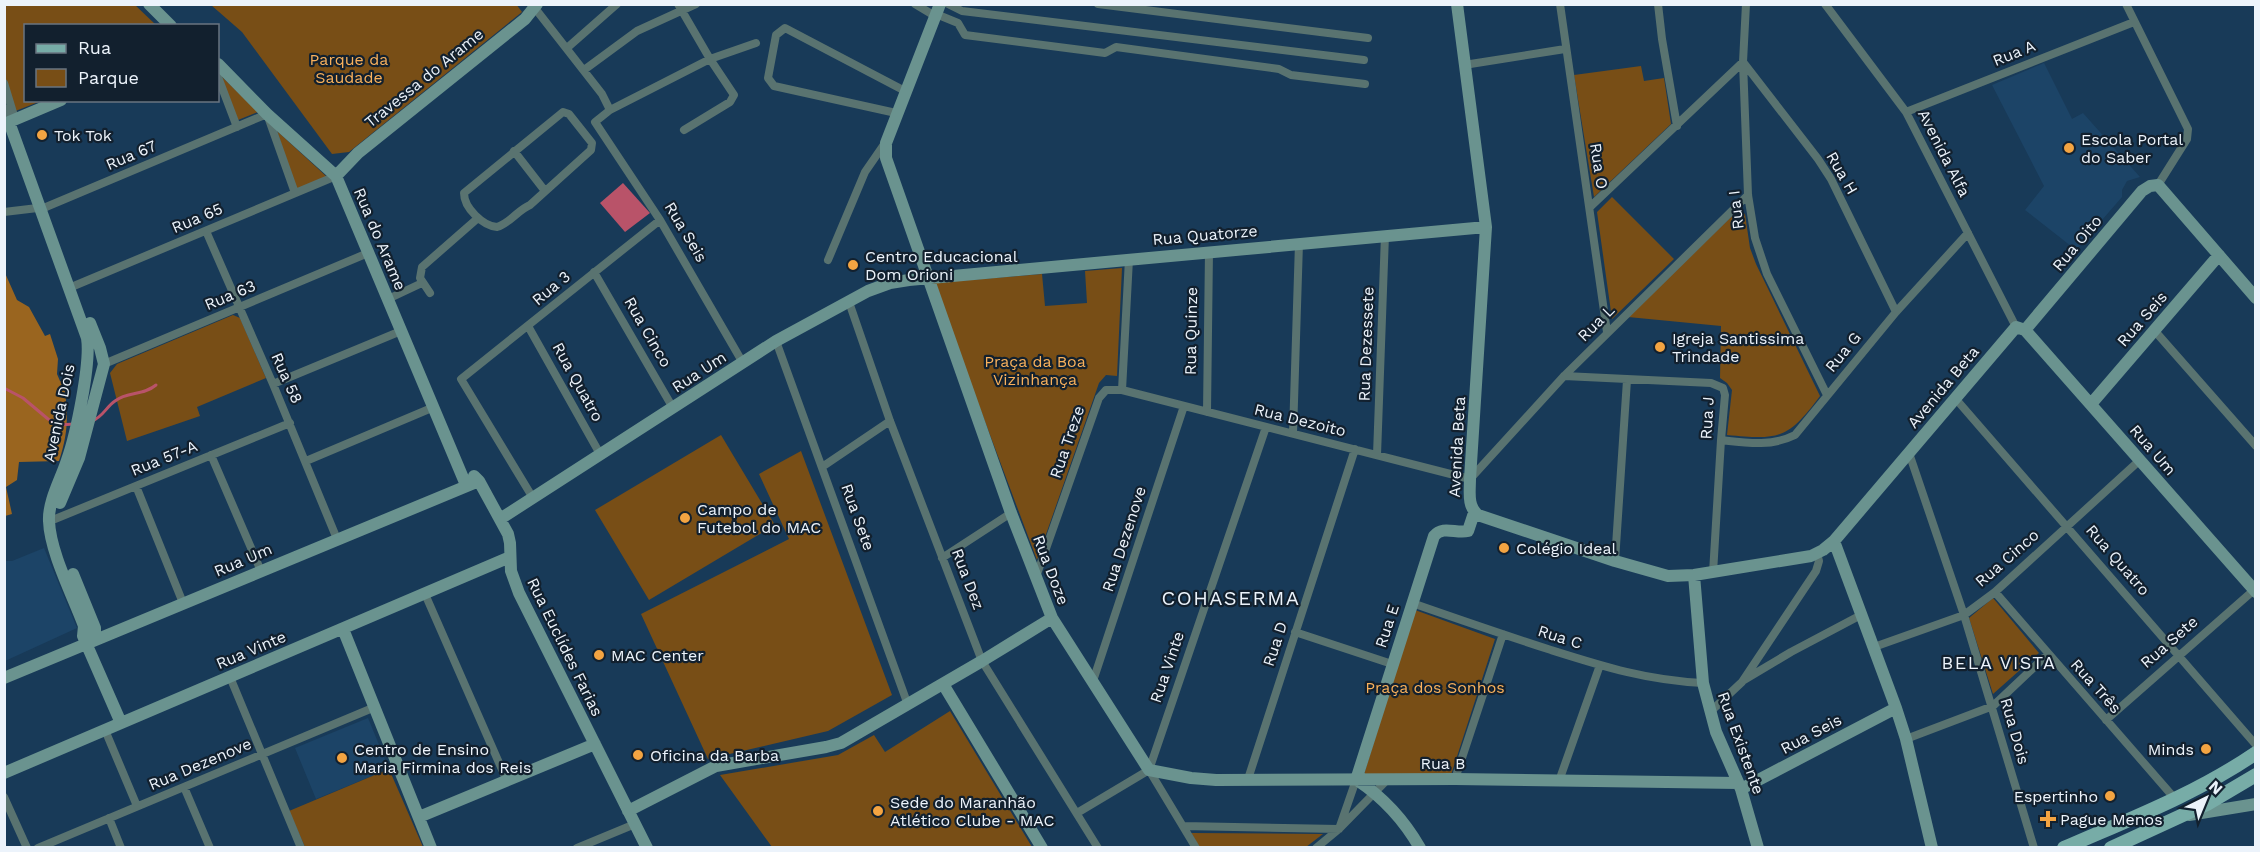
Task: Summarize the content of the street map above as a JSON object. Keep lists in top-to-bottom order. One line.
{"streets":{"street":["Rua A","Travessa do Arame","Avenida Alfa","Rua 67","Rua O","Rua H","Rua I","Rua 65","Rua Seis","Rua Quatorze","Rua do Arame","Rua Oito","Rua 3","Rua 63","Rua L","Rua Quinze","Rua Cinco","Rua Dezessete","Rua G","Rua Um","Rua 58","Rua Quatro","Avenida Beta","Avenida Dois","Rua J","Rua Dezoito","Rua Treze","Rua 57-A","Rua Sete","Rua Dezenove","Rua Doze","Rua Dez","Rua E","Rua C","Rua D","Rua Euclídes Farias","Rua Vinte","Rua Três","Rua Dois","Rua Existente","Rua B"]},"crossings":[["Rua A","Avenida Alfa"],["Travessa do Arame","Rua 65"],["Travessa do Arame","Rua do Arame"],["Avenida Alfa","Rua Oito"],["Avenida Alfa","Rua G"],["Avenida Alfa","Rua Um"],["Avenida Alfa","Avenida Beta"],["Rua 67","Rua do Arame"],["Rua 67","Avenida Dois"],["Rua O","Rua L"],["Rua H","Rua I"],["Rua H","Rua G"],["Rua I","Rua L"],["Rua I","Rua G"],["Rua 65","Rua do Arame"],["Rua 65","Rua 58"],["Rua 65","Avenida Dois"],["Rua Seis","Rua 3"],["Rua Seis","Rua Um"],["Rua Seis","Rua Existente"],["Rua Seis","Rua B"],["Rua Quatorze","Rua Quinze"],["Rua Quatorze","Rua Dezessete"],["Rua Quatorze","Rua Um"],["Rua Quatorze","Avenida Beta"],["Rua Quatorze","Rua Doze"],["Rua do Arame","Rua 63"],["Rua do Arame","Rua Um"],["Rua do Arame","Rua Euclídes Farias"],["Rua Oito","Rua Um"],["Rua Oito","Avenida Beta"],["Rua 3","Rua Cinco"],["Rua 3","Rua Um"],["Rua 3","Rua Quatro"],["Rua 63","Rua 58"],["Rua 63","Avenida Dois"],["Rua L","Avenida Beta"],["Rua L","Rua J"],["Rua L","Rua Dezoito"],["Rua Quinze","Rua Dezoito"],["Rua Cinco","Rua Um"],["Rua Cinco","Rua Quatro"],["Rua Cinco","Rua Três"],["Rua Cinco","Rua Dois"],["Rua Dezessete","Rua Dezoito"],["Rua G","Rua J"],["Rua Um","Rua 58"],["Rua Um","Rua Quatro"],["Rua Um","Avenida Beta"],["Rua Um","Rua Sete"],["Rua Um","Rua Doze"],["Rua Um","Rua Dez"],["Rua Um","Rua Euclídes Farias"],["Rua 58","Rua 57-A"],["Rua Quatro","Avenida Beta"],["Rua Quatro","Rua Sete"],["Avenida Beta","Rua J"],["Avenida Beta","Rua Dezoito"],["Avenida Beta","Rua E"],["Avenida Beta","Rua Dois"],["Avenida Beta","Rua Existente"],["Avenida Dois","Rua 57-A"],["Rua Dezoito","Rua Treze"],["Rua Dezoito","Rua Dezenove"],["Rua Dezoito","Rua D"],["Rua Dezoito","Rua Vinte"],["Rua Treze","Rua Doze"],["Rua Sete","Rua Três"],["Rua Dezenove","Rua Doze"],["Rua Doze","Rua Vinte"],["Rua Doze","Rua B"],["Rua E","Rua C"],["Rua E","Rua B"],["Rua C","Rua Existente"],["Rua D","Rua B"],["Rua Euclídes Farias","Rua Vinte"],["Rua Vinte","Rua B"],["Rua Existente","Rua B"]],"districts":["COHASERMA","BELA VISTA"],"parks":["Parque da Saudade","Praça da Boa Vizinhança","Praça dos Sonhos"],"places":{"other":["Tok Tok","Escola Portal do Saber","Centro Educacional Dom Orioni","Igreja Santissima Trindade","Campo de Futebol do MAC","Colégio Ideal","MAC Center","Minds","Oficina da Barba","Centro de Ensino Maria Firmina dos Reis","Espertinho","Sede do Maranhão Atlético Clube - MAC"],"health":["Pague Menos"]},"legend":["Rua","Parque"],"north":"top right"}
